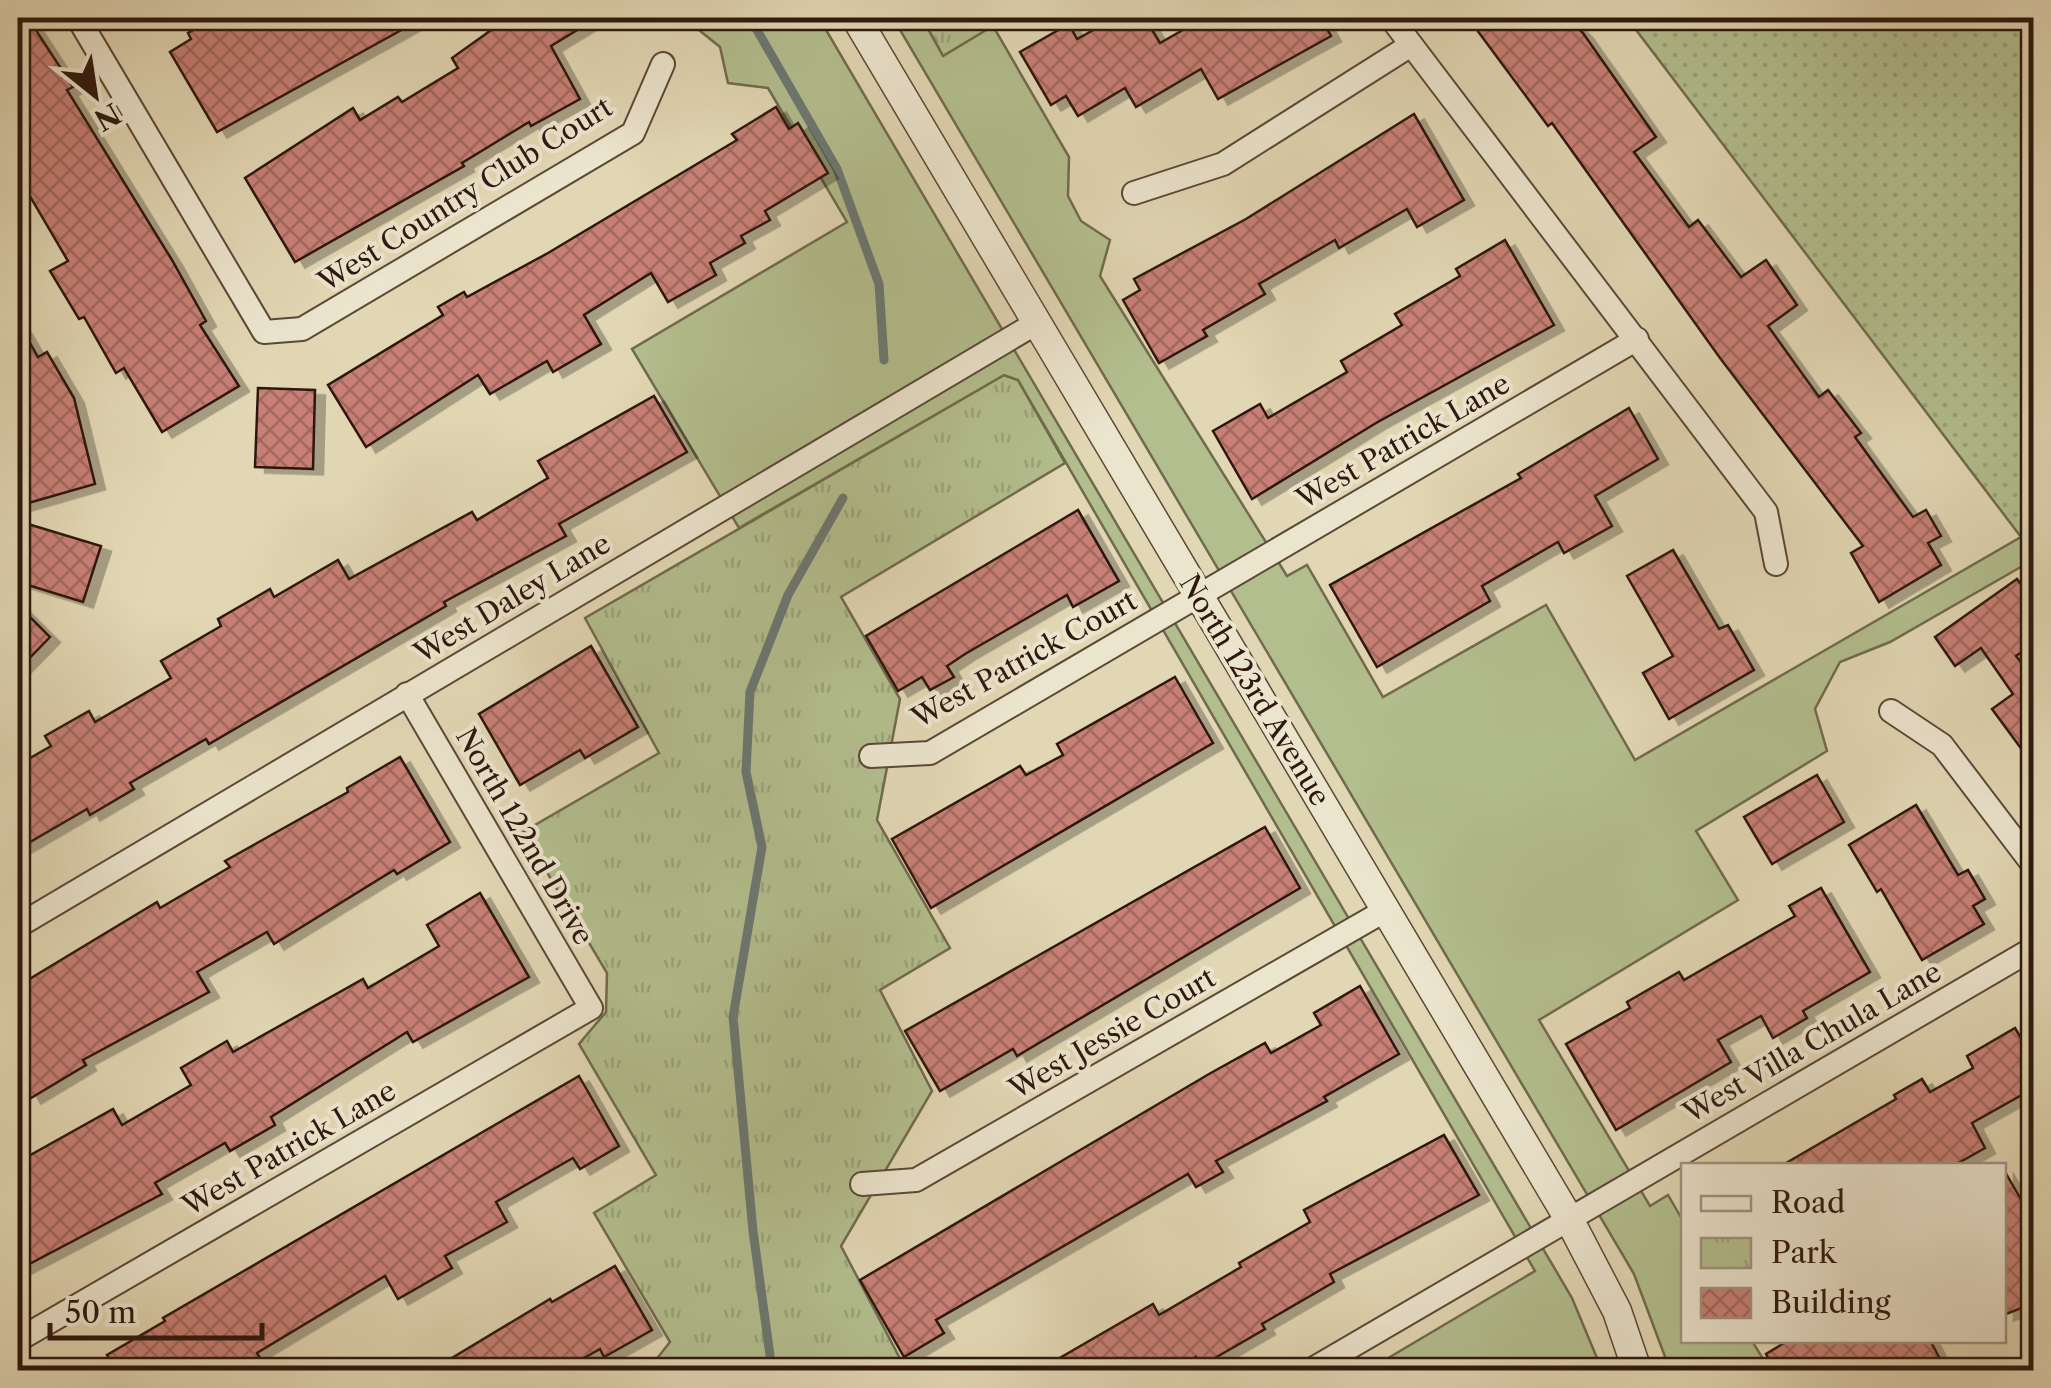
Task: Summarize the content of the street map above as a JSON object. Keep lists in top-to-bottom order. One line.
{"streets":{"street":["West Country Club Court","West Patrick Lane","West Daley Lane","West Patrick Court","North 123rd Avenue","North 122nd Drive","West Jessie Court","West Villa Chula Lane"]},"crossings":[["West Patrick Lane","West Patrick Court"],["West Patrick Lane","North 123rd Avenue"],["West Patrick Lane","North 122nd Drive"],["West Daley Lane","North 123rd Avenue"],["West Daley Lane","North 122nd Drive"],["West Patrick Court","North 123rd Avenue"],["North 123rd Avenue","West Jessie Court"],["North 123rd Avenue","West Villa Chula Lane"]],"legend":["Road","Park","Building"],"scale_bar":"50 m","north":"bottom right"}
